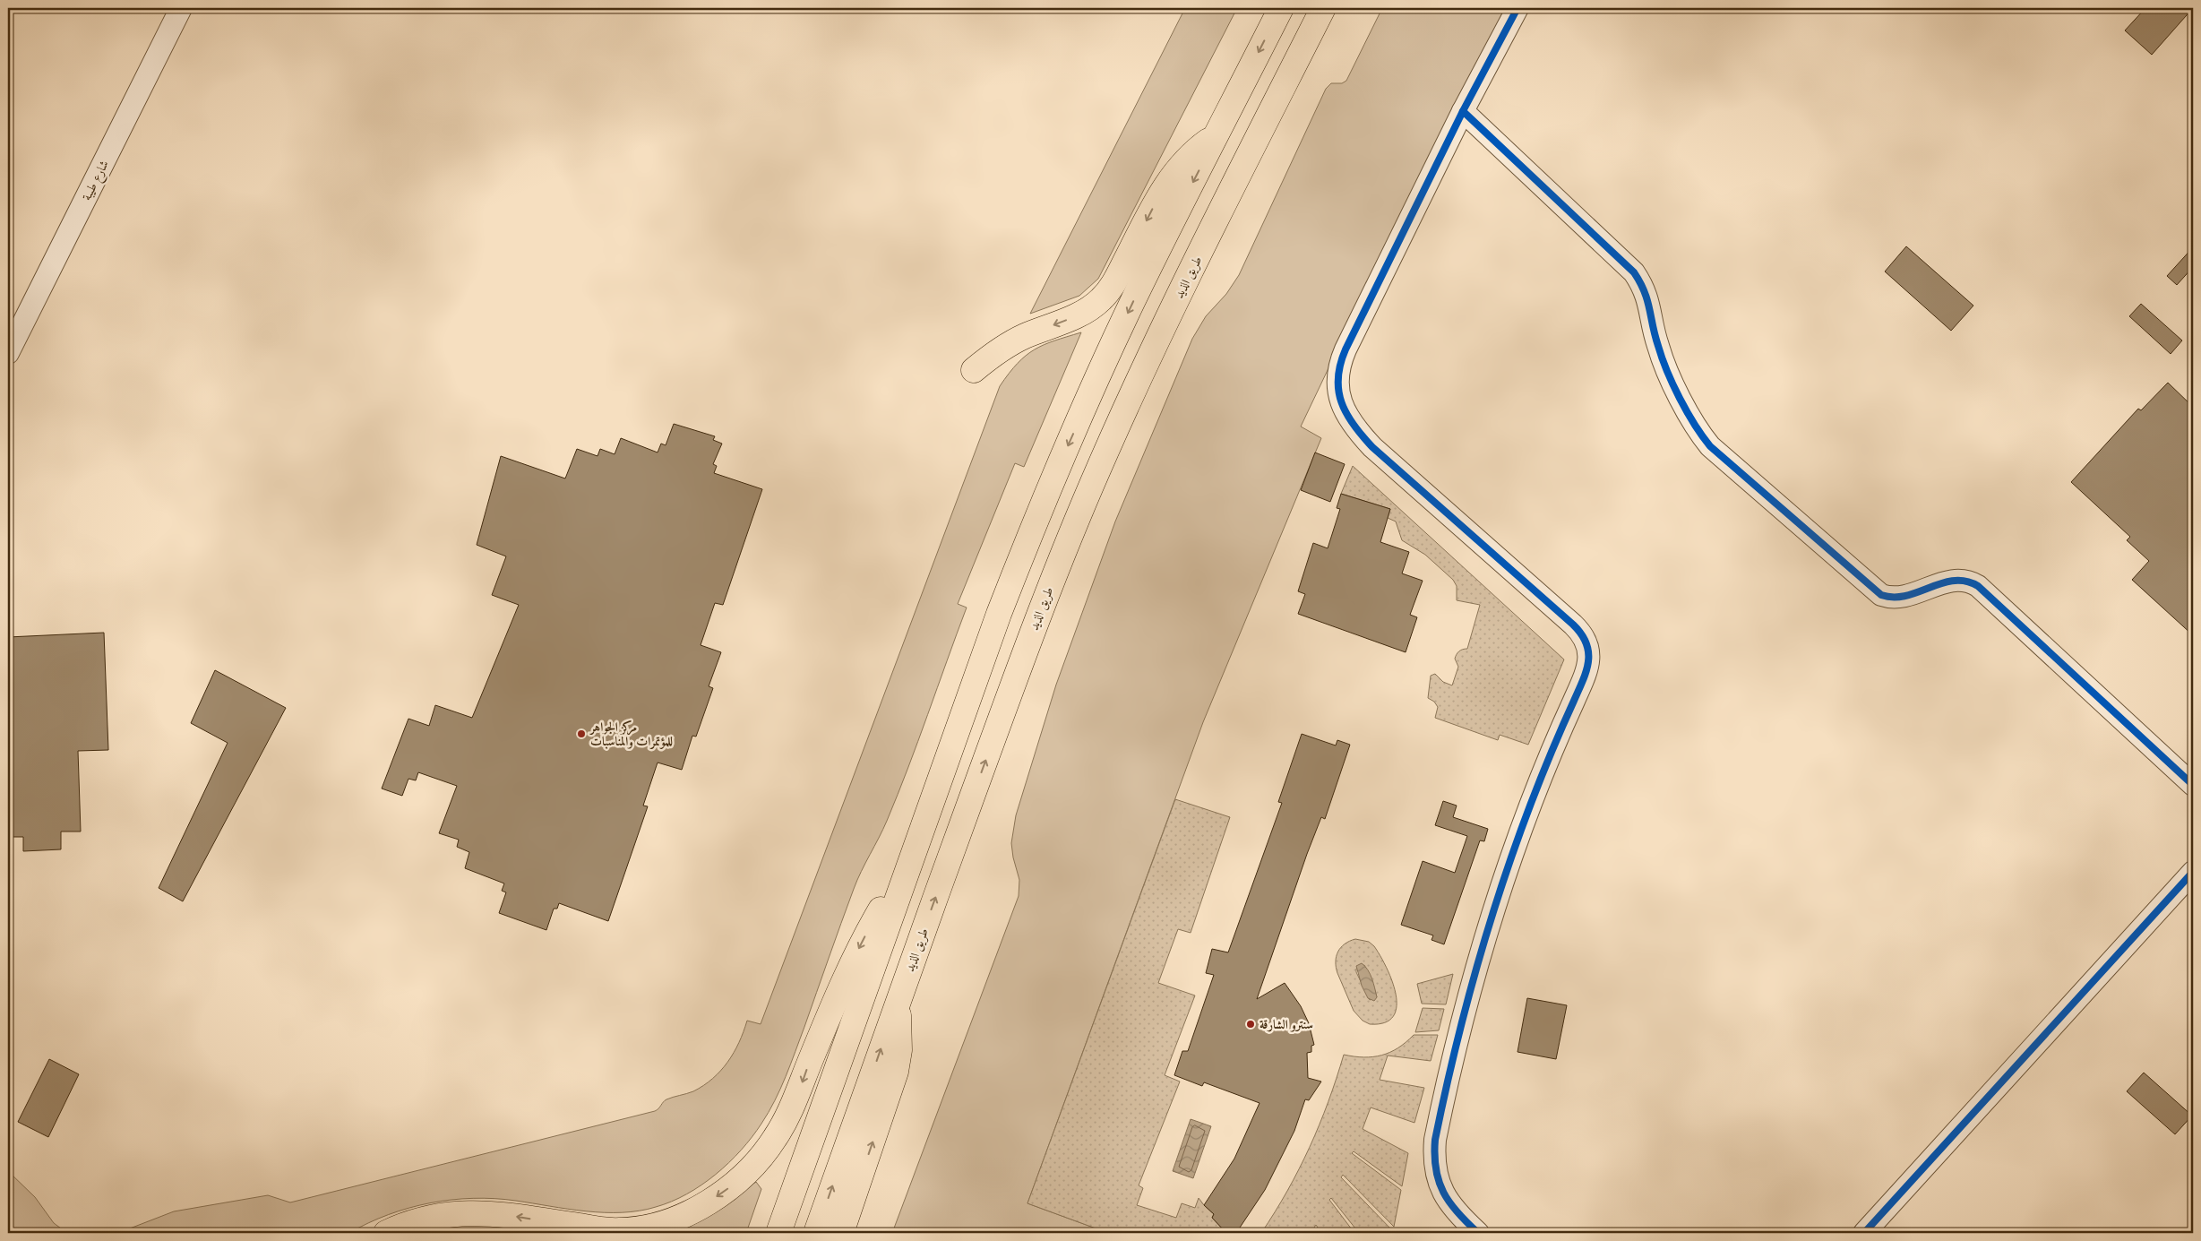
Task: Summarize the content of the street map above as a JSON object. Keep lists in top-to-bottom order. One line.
{"streets":{"highway":["طريق الذيد"],"street":["شارع طيبة"]},"places":["مركز الجواهر للمؤتمرات والمناسبات","سنترو الشارقة"]}
